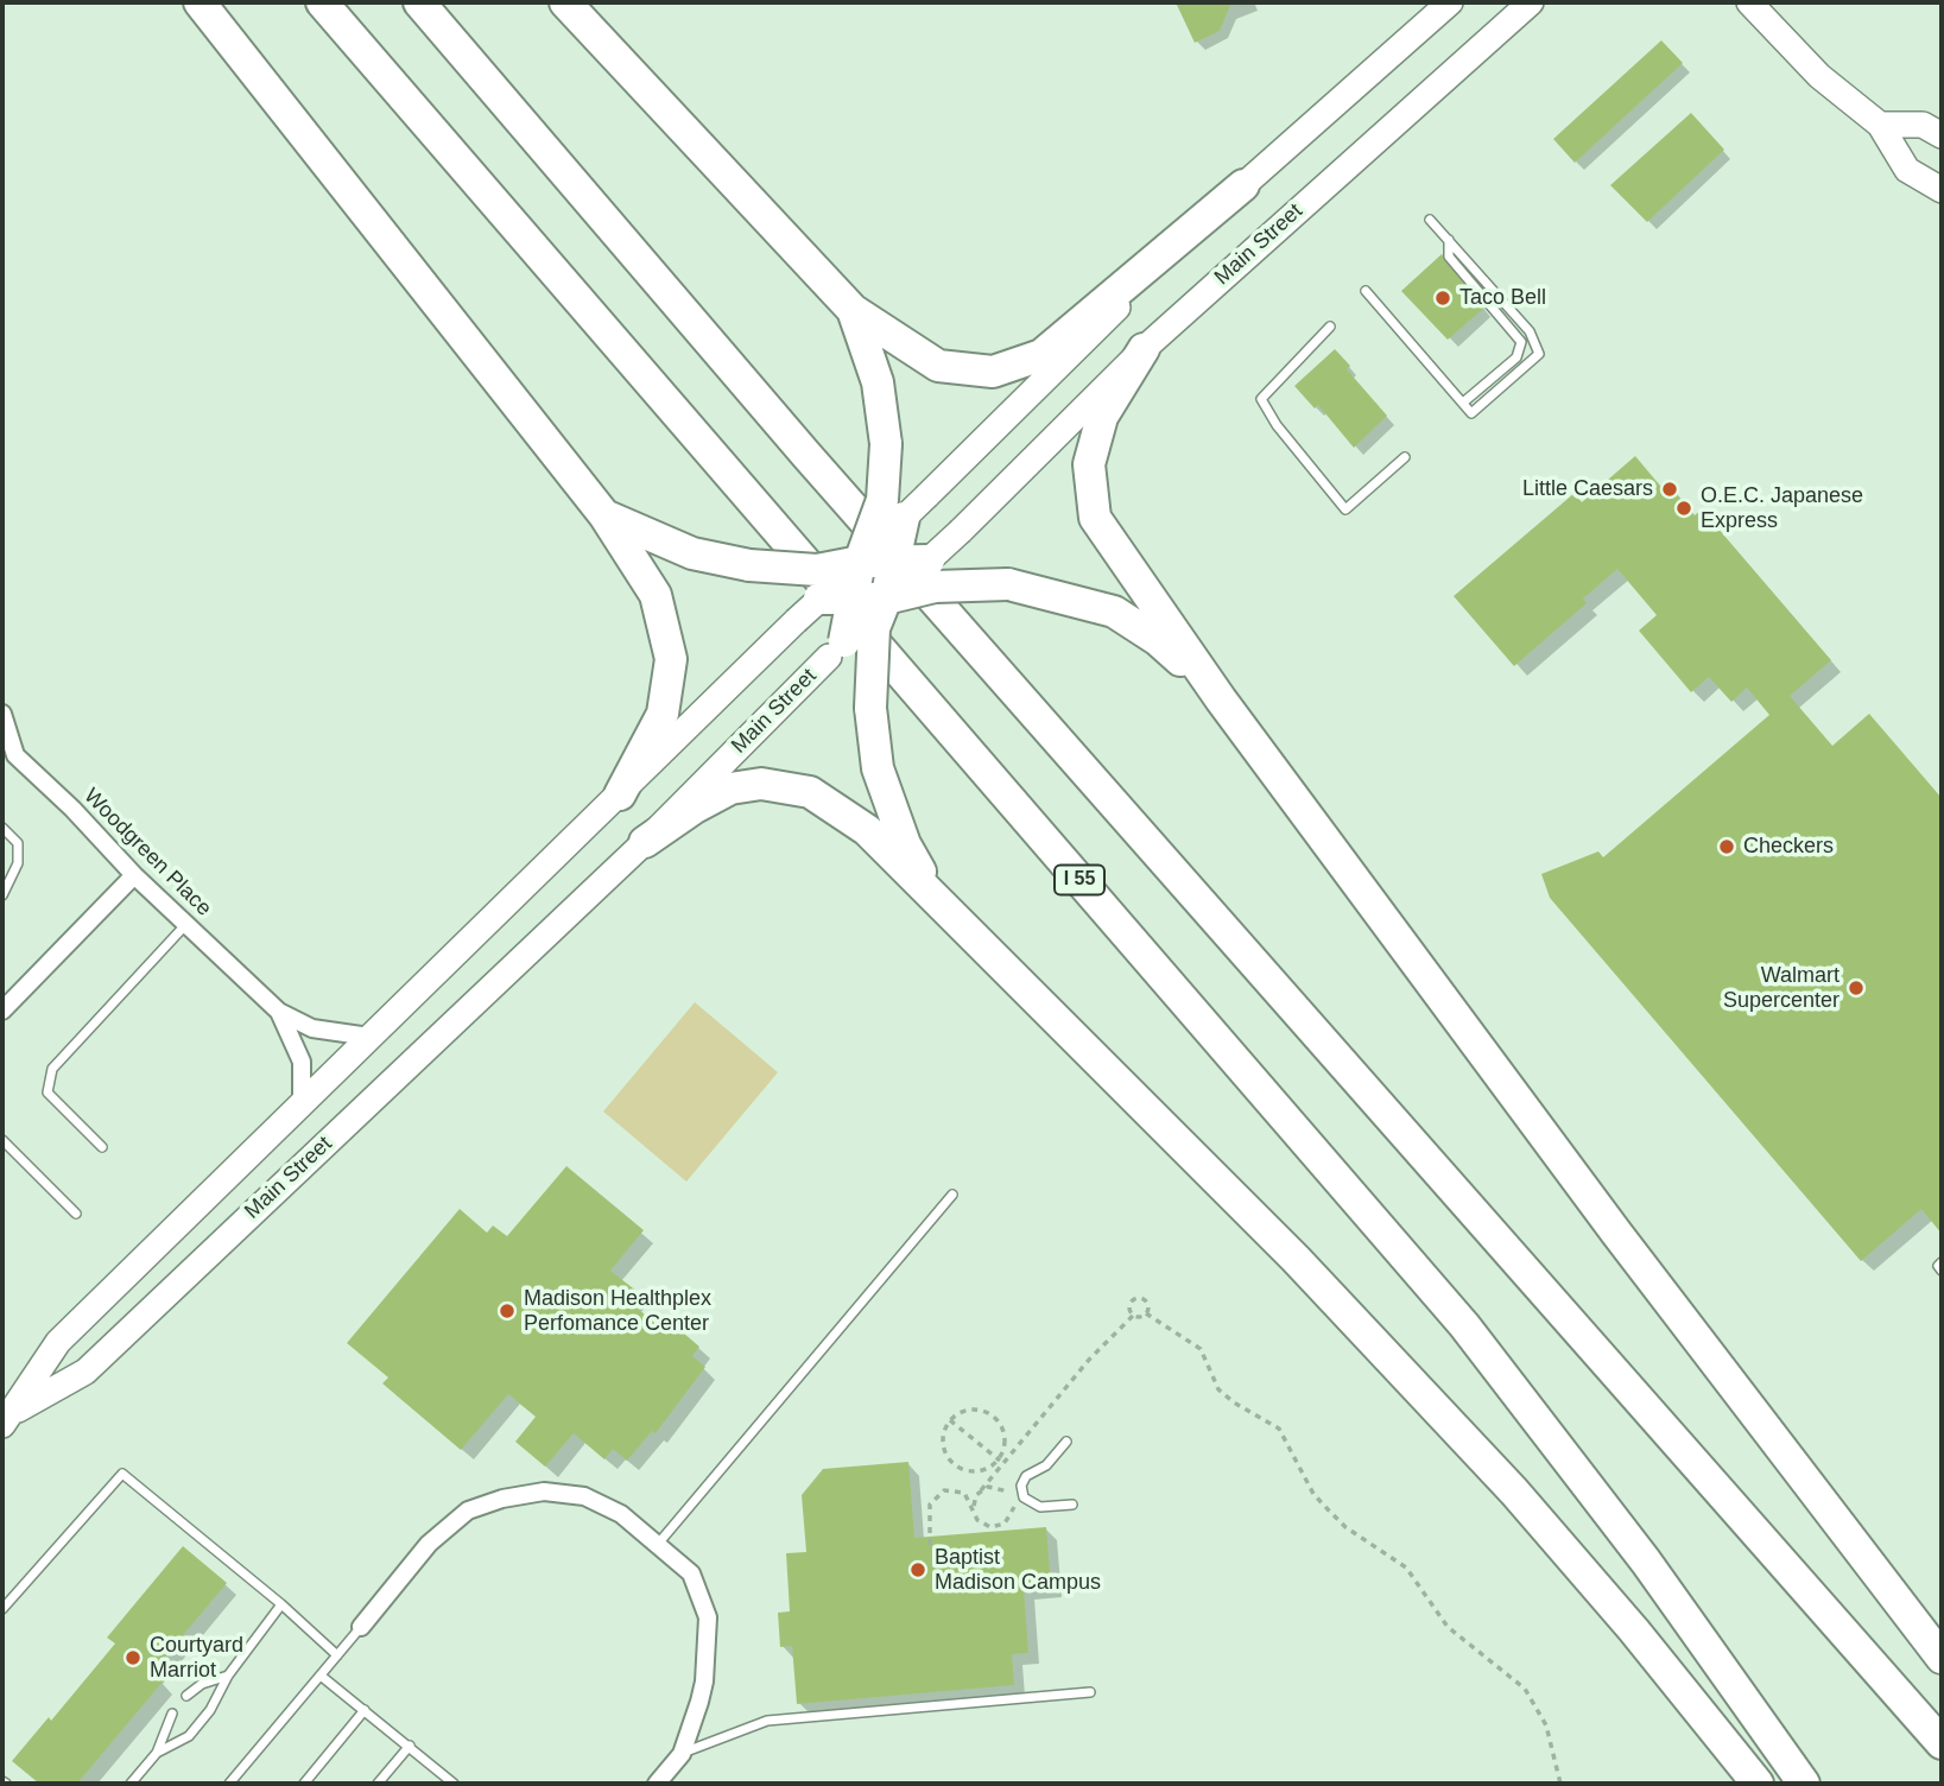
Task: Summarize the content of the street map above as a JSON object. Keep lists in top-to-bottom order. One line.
{"streets":{"highway":["I 55"],"main road":["Main Street"],"street":["Woodgreen Place"]},"crossings":[["Main Street","Woodgreen Place"]],"places":["Taco Bell","Little Caesars","O.E.C. Japanese Express","Checkers","Walmart Supercenter","Madison Healthplex Perfomance Center","Baptist Madison Campus","Courtyard Marriot"]}
